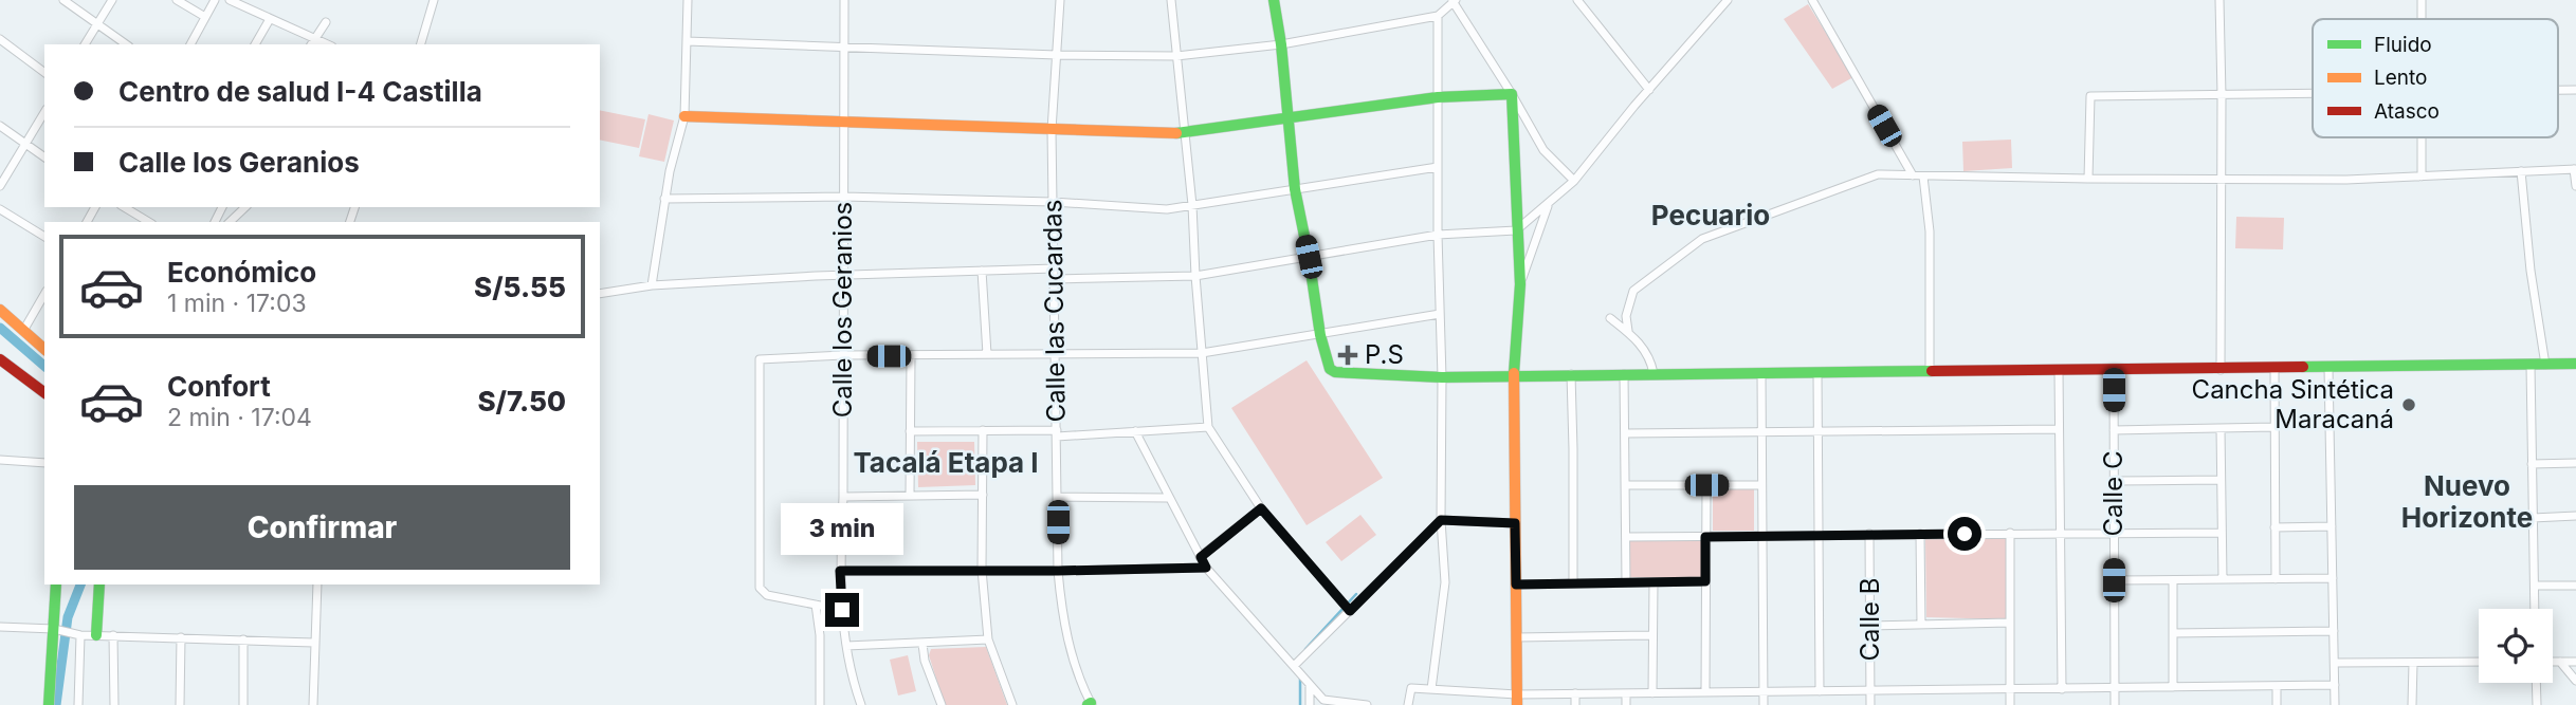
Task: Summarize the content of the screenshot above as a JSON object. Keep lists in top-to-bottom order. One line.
{"streets":{"street":["Calle los Geranios","Calle las Cucardas","Calle C","Calle B"]},"districts":["Pecuario","Tacalá Etapa I","Nuevo Horizonte"],"places":{"health":["P.S"],"other":["Cancha Sintética Maracaná"]},"legend":["Fluido","Lento","Atasco"],"page":{"banner":["Centro de salud I-4 Castilla","Calle los Geranios"],"list":[{"name":"Económico","note":"1 min · 17:03","value":"S/5.55"},{"name":"Confort","note":"2 min · 17:04","value":"S/7.50"}],"buttons":"Confirmar","bubble":"3 min"}}
